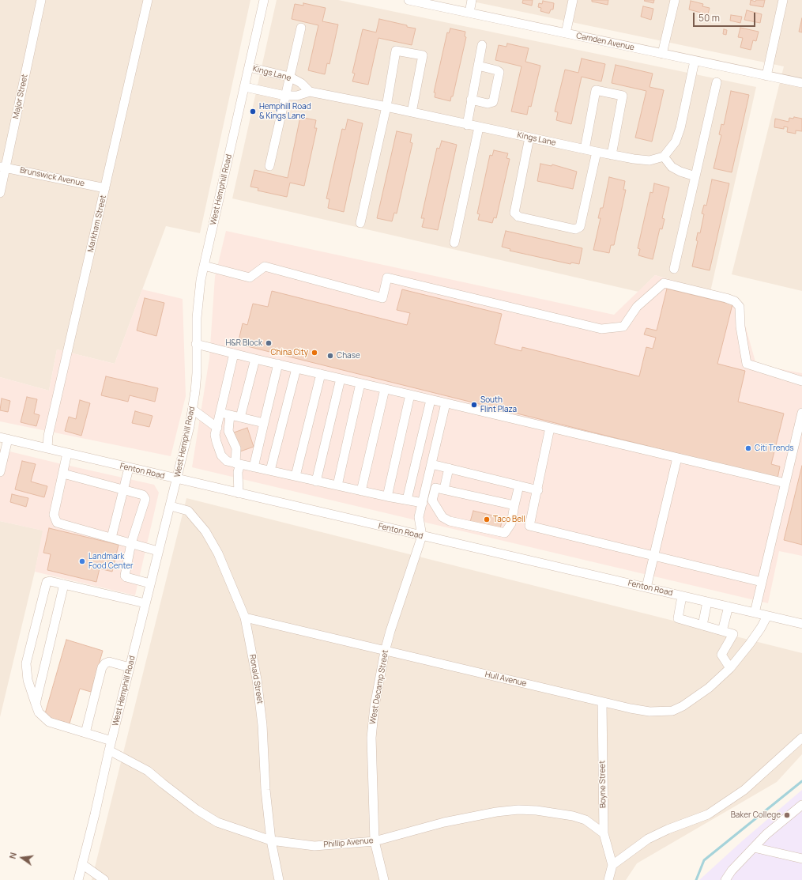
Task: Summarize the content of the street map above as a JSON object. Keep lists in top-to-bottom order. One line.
{"streets":{"street":["Camden Avenue","Kings Lane","Major Street","Brunswick Avenue","West Hemphill Road","Markham Street","Fenton Road","Ronald Street","Hull Avenue","West Decamp Street","Boyne Street","Phillip Avenue"]},"crossings":[["Kings Lane","West Hemphill Road"],["Major Street","Brunswick Avenue"],["Brunswick Avenue","Markham Street"],["West Hemphill Road","Fenton Road"],["West Hemphill Road","Ronald Street"],["West Hemphill Road","Phillip Avenue"],["Markham Street","Fenton Road"],["Fenton Road","Hull Avenue"],["Fenton Road","West Decamp Street"],["Ronald Street","Hull Avenue"],["Ronald Street","Phillip Avenue"],["Hull Avenue","West Decamp Street"],["Hull Avenue","Boyne Street"],["West Decamp Street","Phillip Avenue"],["Boyne Street","Phillip Avenue"]],"places":["Hemphill Road & Kings Lane","H&R Block","China City","Chase","South Flint Plaza","Citi Trends","Taco Bell","Landmark Food Center","Baker College"],"scale_bar":"50 m","north":"left"}
